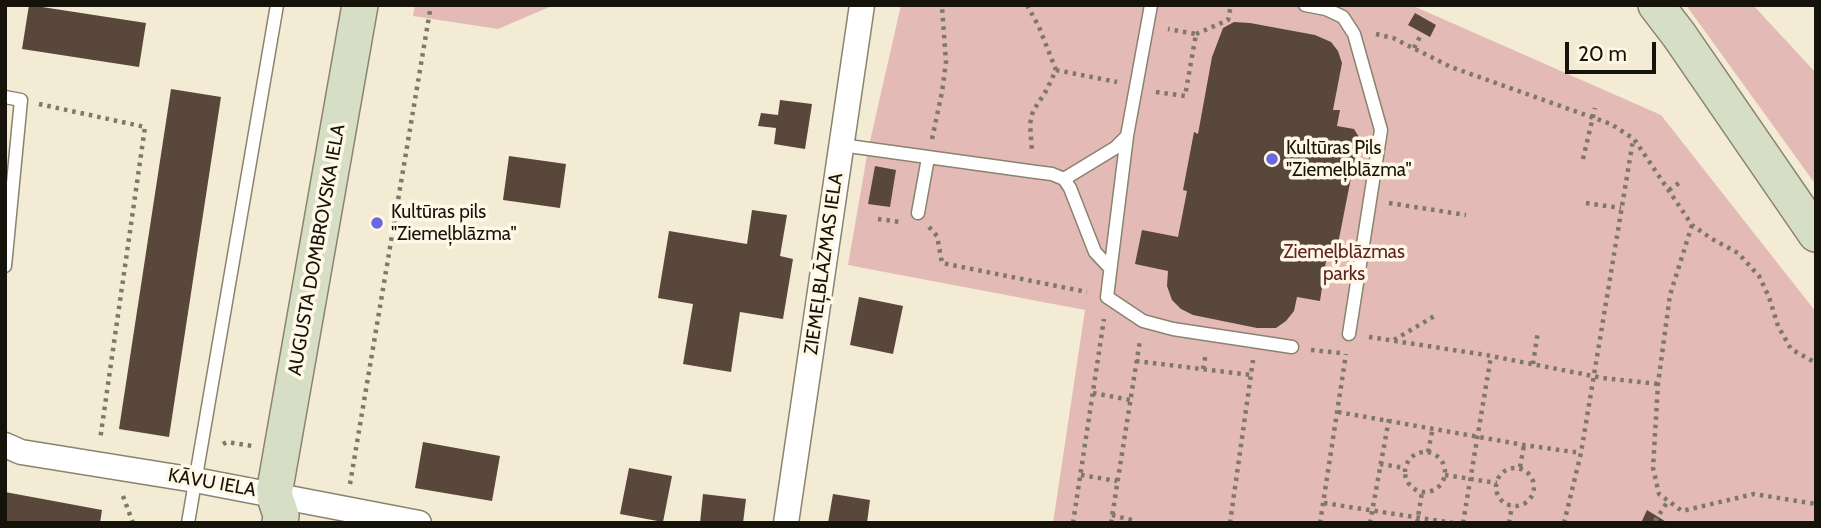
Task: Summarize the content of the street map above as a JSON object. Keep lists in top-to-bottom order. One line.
{"streets":{"main road":["AUGUSTA DOMBROVSKA IELA"],"street":["ZIEMEĻBLĀZMAS IELA","KĀVU IELA"]},"crossings":[["AUGUSTA DOMBROVSKA IELA","KĀVU IELA"]],"parks":["Ziemeļblāzmas parks"],"places":["Kultūras Pils \"Ziemeļblāzma\"","Kultūras pils \"Ziemeļblāzma\""],"scale_bar":"20 m"}
